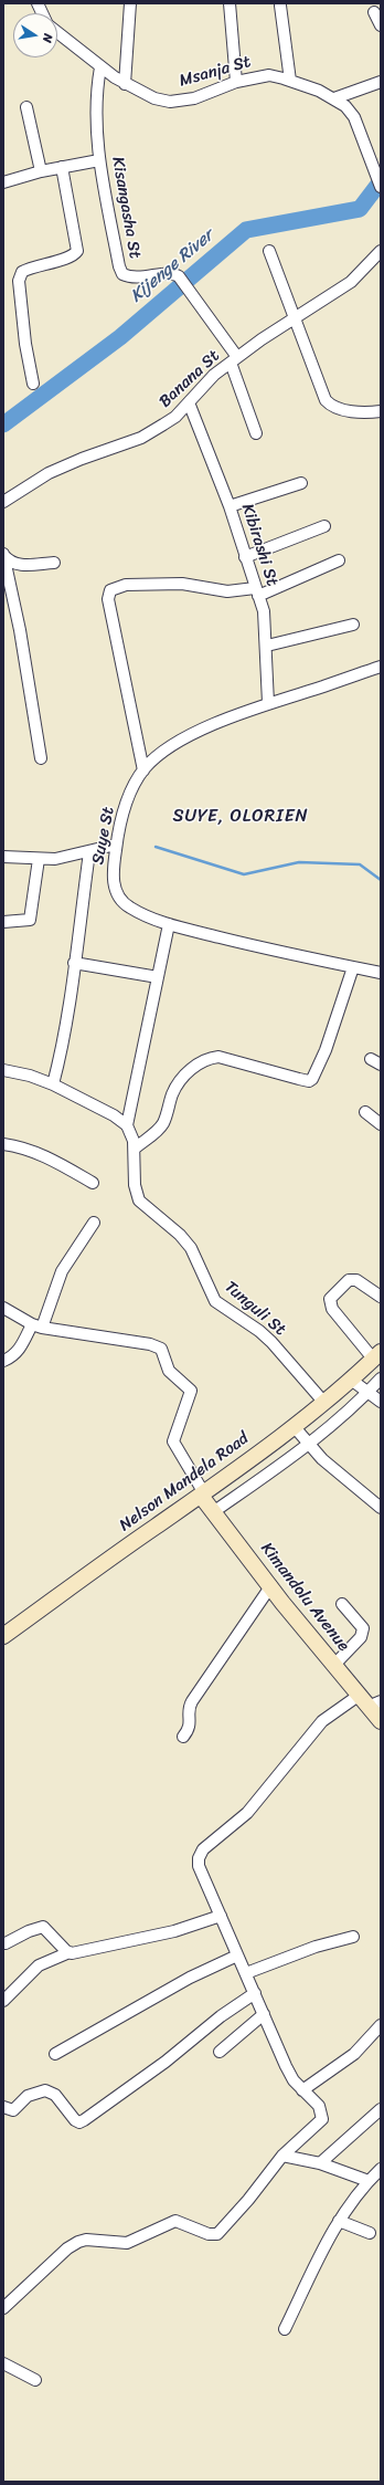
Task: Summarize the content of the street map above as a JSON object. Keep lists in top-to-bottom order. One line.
{"streets":{"main road":["Nelson Mandela Road","Kimandolu Avenue"],"street":["Msanja St","Kisangasha St","Banana St","Kibirashi St","Suye St","Tunguli St"]},"crossings":[["Msanja St","Kisangasha St"],["Kisangasha St","Banana St"],["Banana St","Kibirashi St"],["Kibirashi St","Suye St"],["Tunguli St","Nelson Mandela Road"],["Nelson Mandela Road","Kimandolu Avenue"]],"districts":["SUYE, OLORIEN"],"water":["Kijenge River"],"north":"right"}
